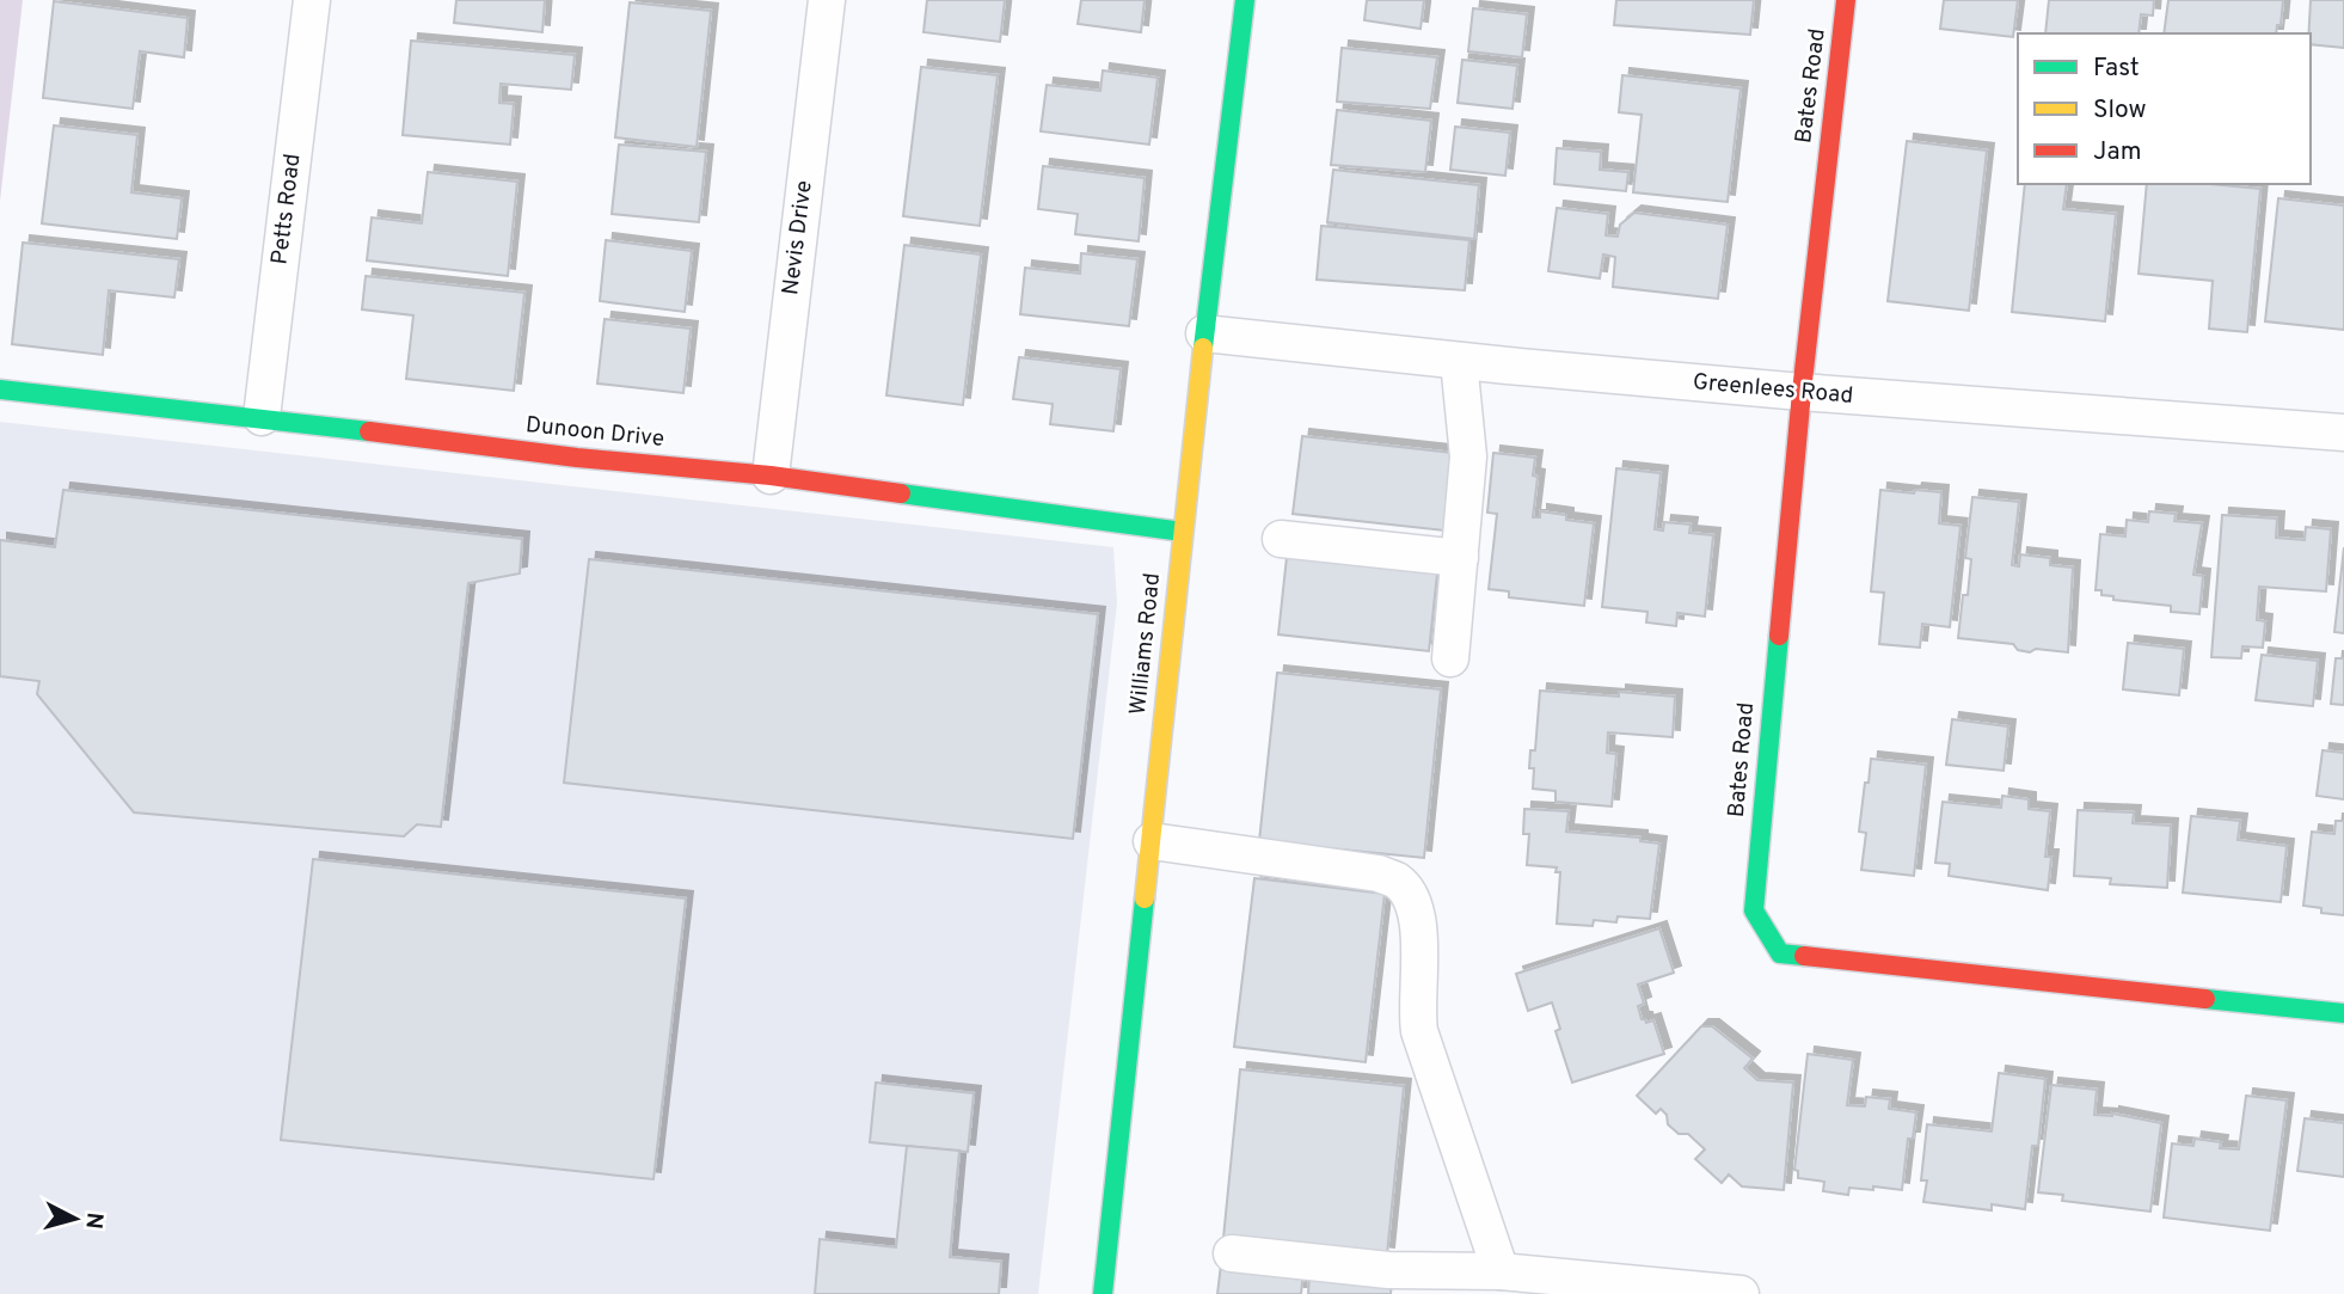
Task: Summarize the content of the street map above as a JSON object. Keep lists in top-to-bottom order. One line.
{"streets":{"street":["Bates Road","Petts Road","Nevis Drive","Greenlees Road","Dunoon Drive","Williams Road"]},"crossings":[["Bates Road","Greenlees Road"],["Petts Road","Dunoon Drive"],["Nevis Drive","Dunoon Drive"],["Greenlees Road","Williams Road"],["Dunoon Drive","Williams Road"]],"legend":["Fast","Slow","Jam"],"north":"right"}
